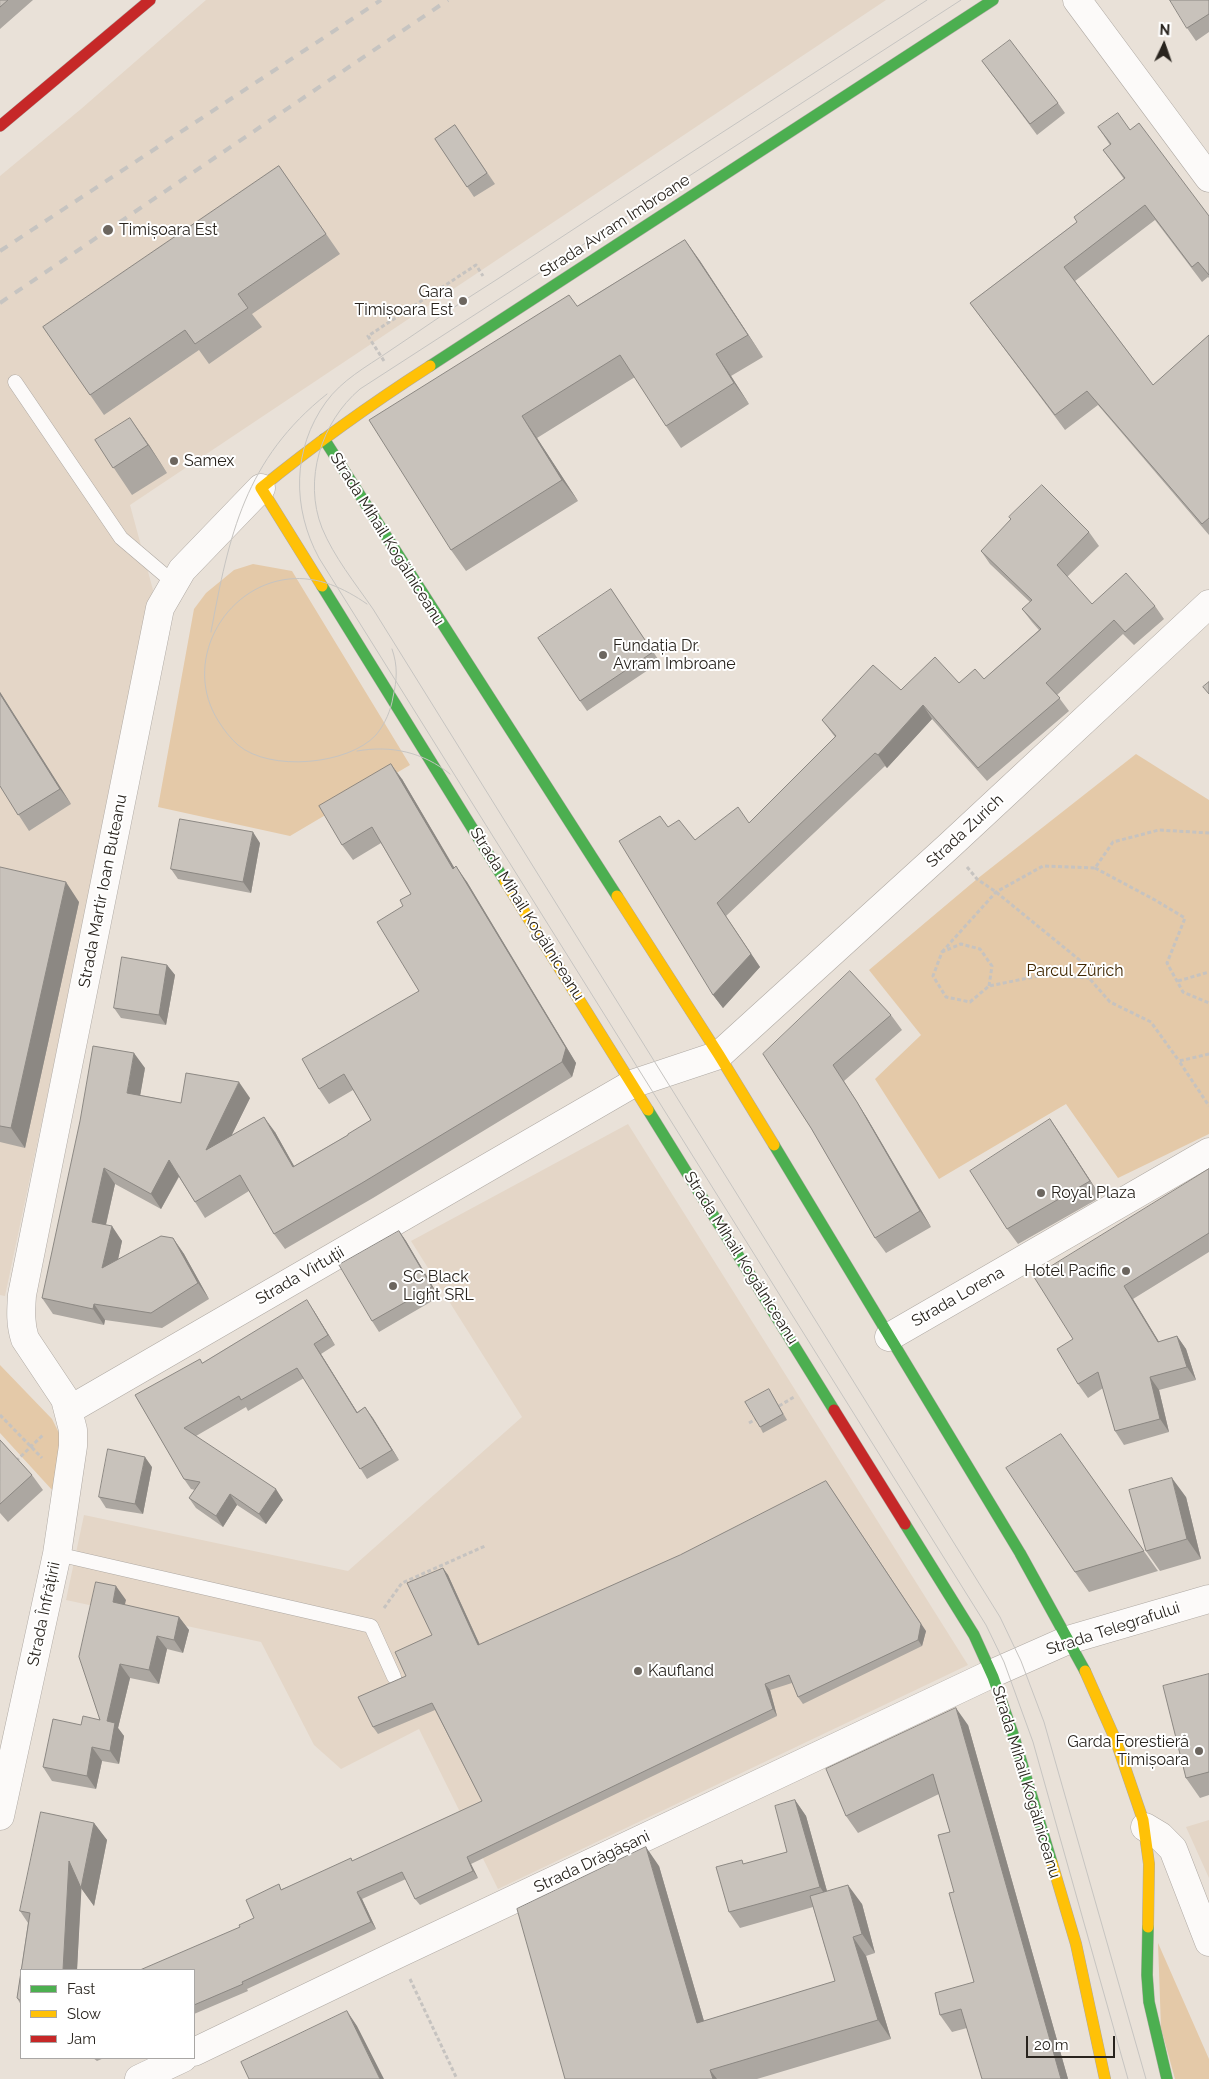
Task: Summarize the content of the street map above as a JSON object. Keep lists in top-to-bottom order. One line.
{"streets":{"street":["Strada Avram Imbroane","Strada Mihail Kogălniceanu","Strada Zurich","Strada Martir Ioan Buteanu","Strada Virtuții","Strada Lorena","Strada Înfrățirii","Strada Telegrafului","Strada Drăgășani"]},"crossings":[["Strada Avram Imbroane","Strada Mihail Kogălniceanu"],["Strada Avram Imbroane","Strada Martir Ioan Buteanu"],["Strada Mihail Kogălniceanu","Strada Zurich"],["Strada Mihail Kogălniceanu","Strada Martir Ioan Buteanu"],["Strada Mihail Kogălniceanu","Strada Virtuții"],["Strada Mihail Kogălniceanu","Strada Lorena"],["Strada Mihail Kogălniceanu","Strada Telegrafului"],["Strada Mihail Kogălniceanu","Strada Drăgășani"],["Strada Zurich","Strada Virtuții"],["Strada Virtuții","Strada Înfrățirii"],["Strada Telegrafului","Strada Drăgășani"]],"parks":["Parcul Zürich"],"places":["Timișoara Est","Gara Timișoara Est","Samex","Fundația Dr. Avram Imbroane","Royal Plaza","Hotel Pacific","SC Black Light SRL","Kaufland","Garda Forestieră Timișoara"],"legend":["Fast","Slow","Jam"],"scale_bar":"20 m","north":"top"}
